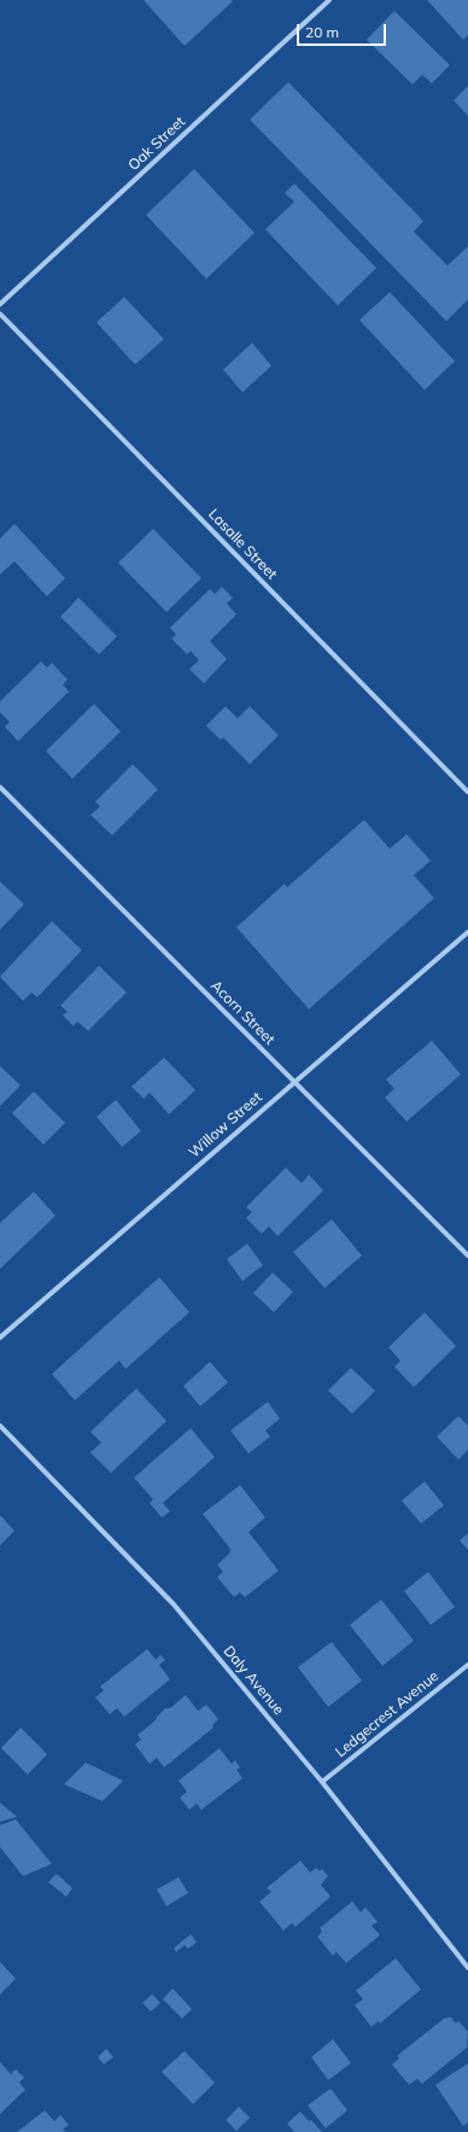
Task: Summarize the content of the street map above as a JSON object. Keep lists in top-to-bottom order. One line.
{"streets":{"street":["Oak Street","Lasalle Street","Acorn Street","Willow Street","Daly Avenue","Ledgecrest Avenue"]},"crossings":[["Acorn Street","Willow Street"],["Daly Avenue","Ledgecrest Avenue"]],"scale_bar":"20 m"}
